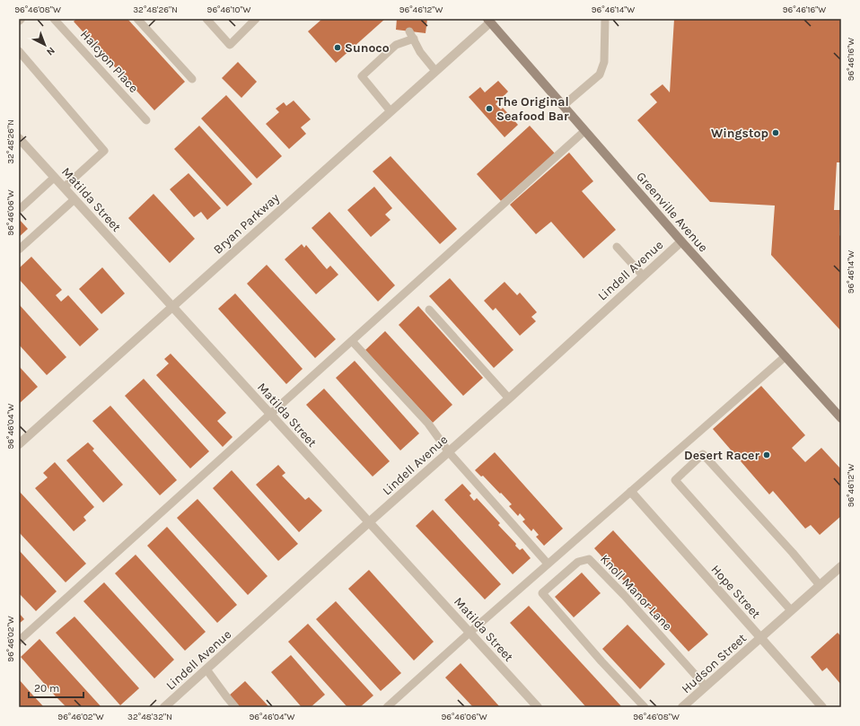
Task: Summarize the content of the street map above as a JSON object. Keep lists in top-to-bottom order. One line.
{"streets":{"main road":["Greenville Avenue"],"street":["Matilda Street","Bryan Parkway","Lindell Avenue","Hope Street","Hudson Street"],"lane":["Halcyon Place","Knoll Manor Lane"]},"crossings":[["Matilda Street","Bryan Parkway"],["Matilda Street","Lindell Avenue"],["Greenville Avenue","Bryan Parkway"],["Greenville Avenue","Lindell Avenue"],["Hope Street","Hudson Street"],["Knoll Manor Lane","Hudson Street"]],"places":["Sunoco","The Original Seafood Bar","Wingstop","Desert Racer"],"scale_bar":"20 m","north":"bottom right","coordinates":["96°46'08\"W","32°48'26\"N","96°46'10\"W","96°46'12\"W","96°46'14\"W","96°46'16\"W","96°46'06\"W","96°46'04\"W","96°46'02\"W","32°48'32\"N"]}
